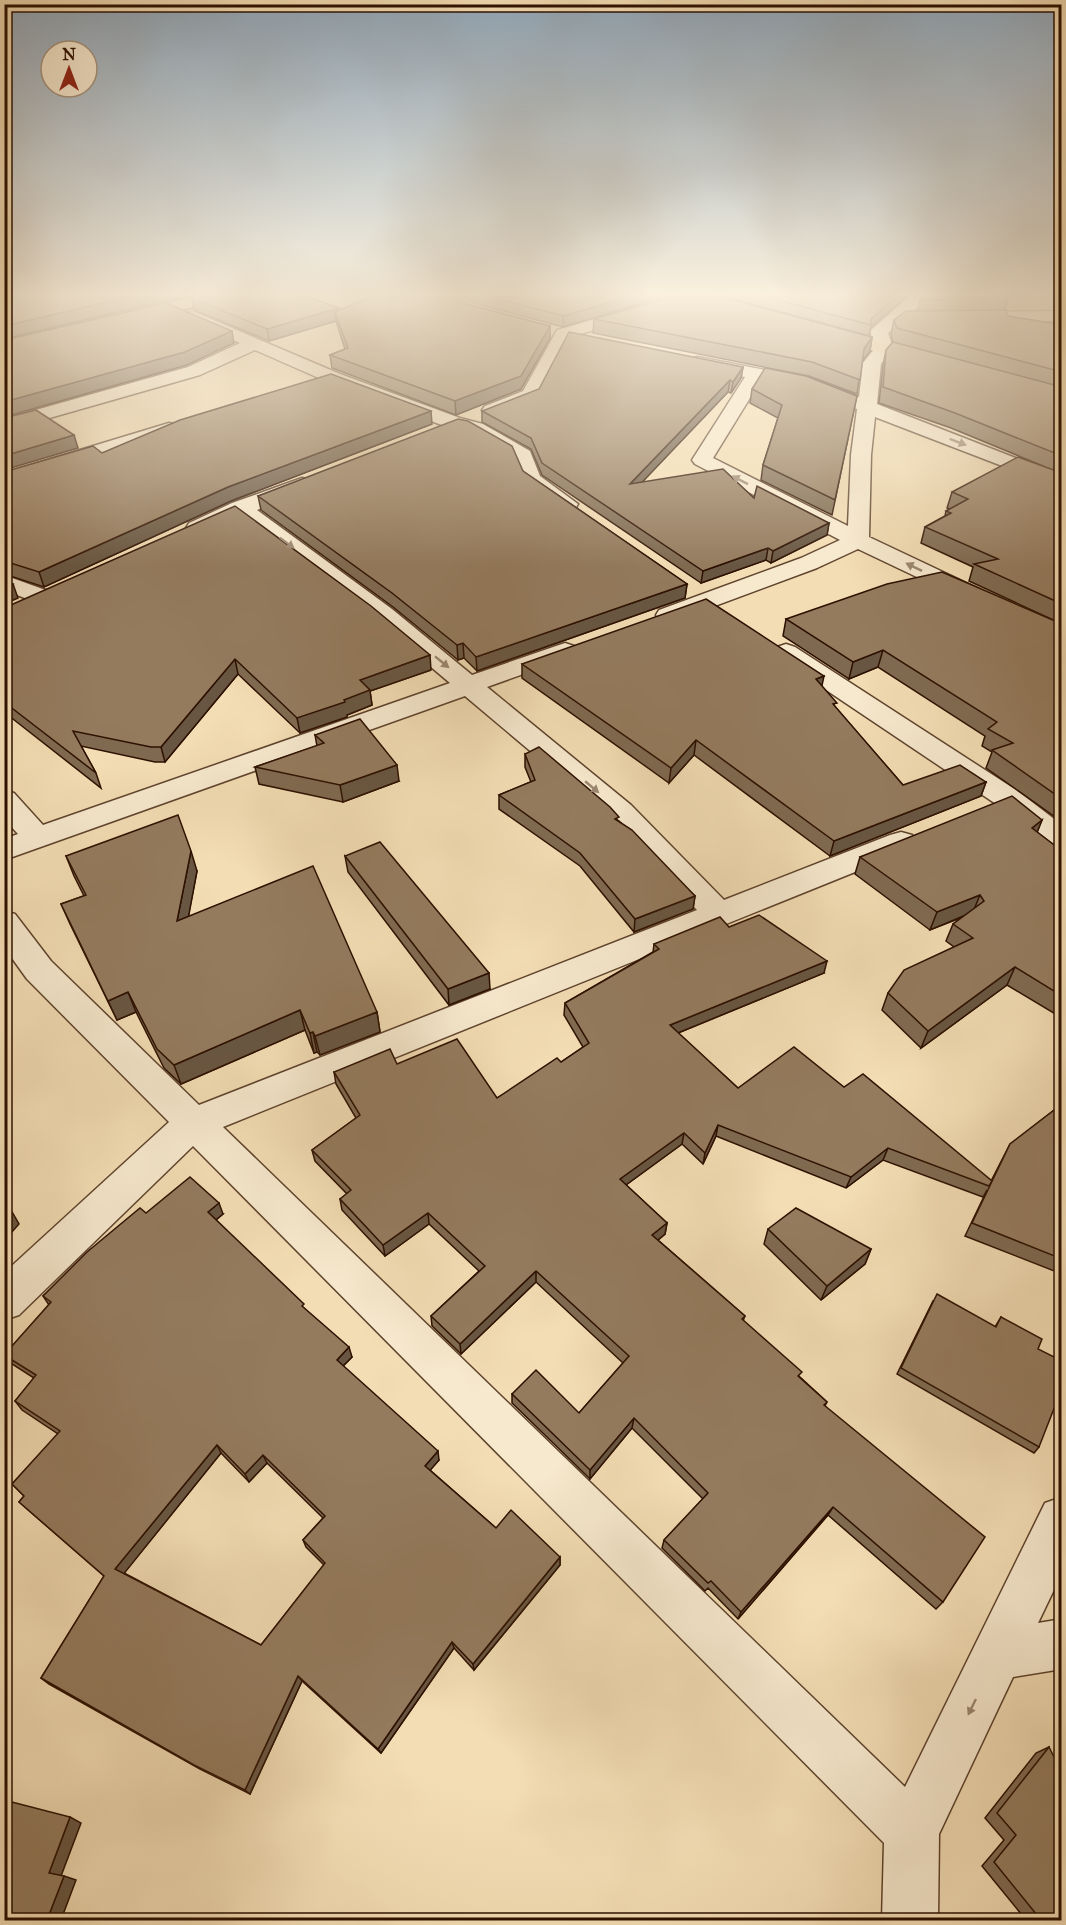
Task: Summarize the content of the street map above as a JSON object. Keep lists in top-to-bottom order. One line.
{"north":"top"}
